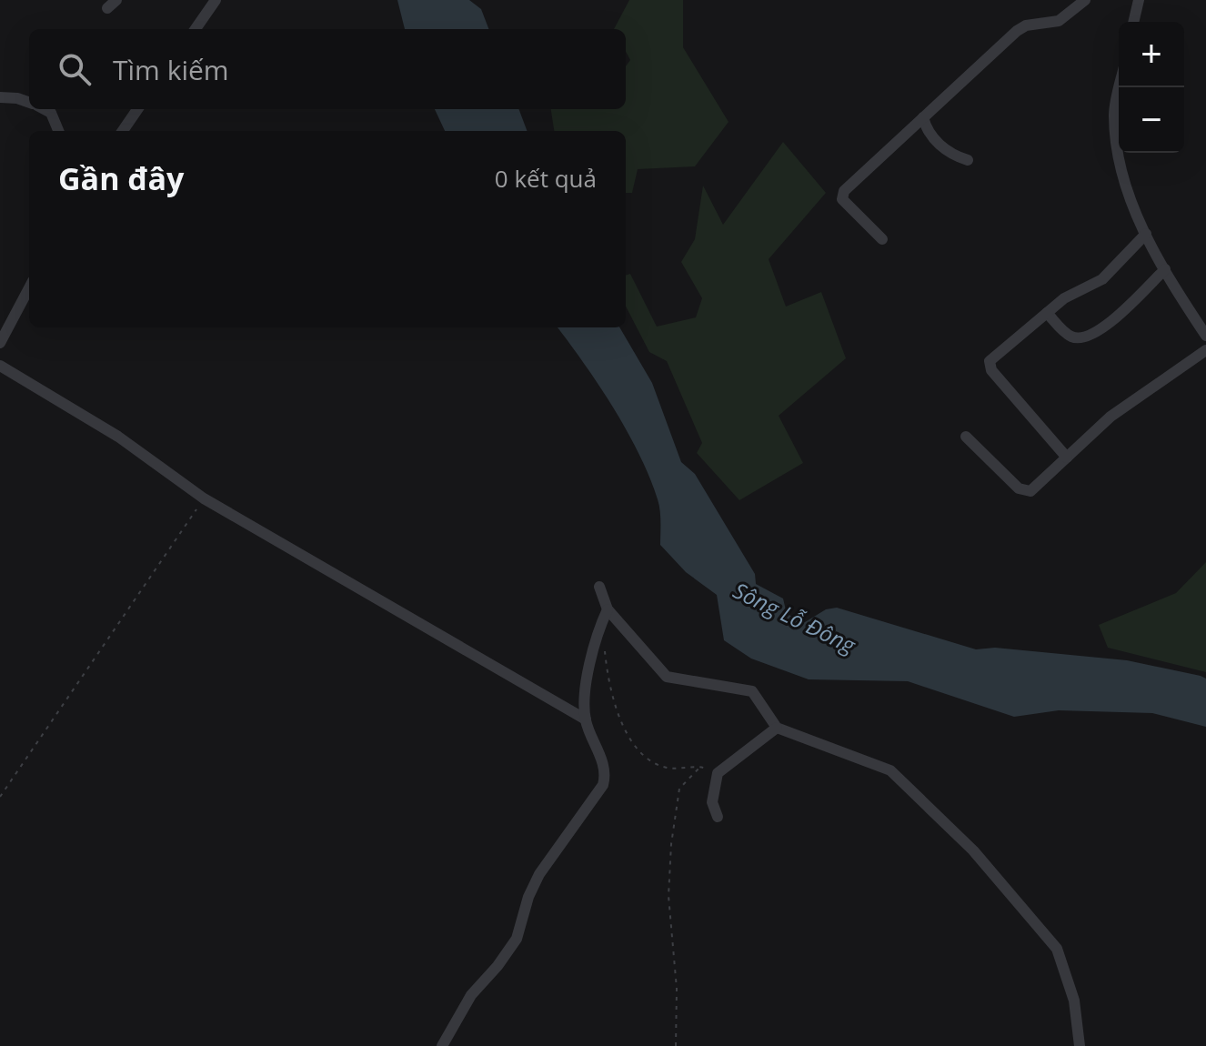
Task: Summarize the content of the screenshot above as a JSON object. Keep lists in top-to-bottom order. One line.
{"water":["Sông Lỗ Đông"],"page":{"map_buttons":["+","−"],"search":"Tìm kiếm","heading":["Gần đây","0 kết quả"]}}
